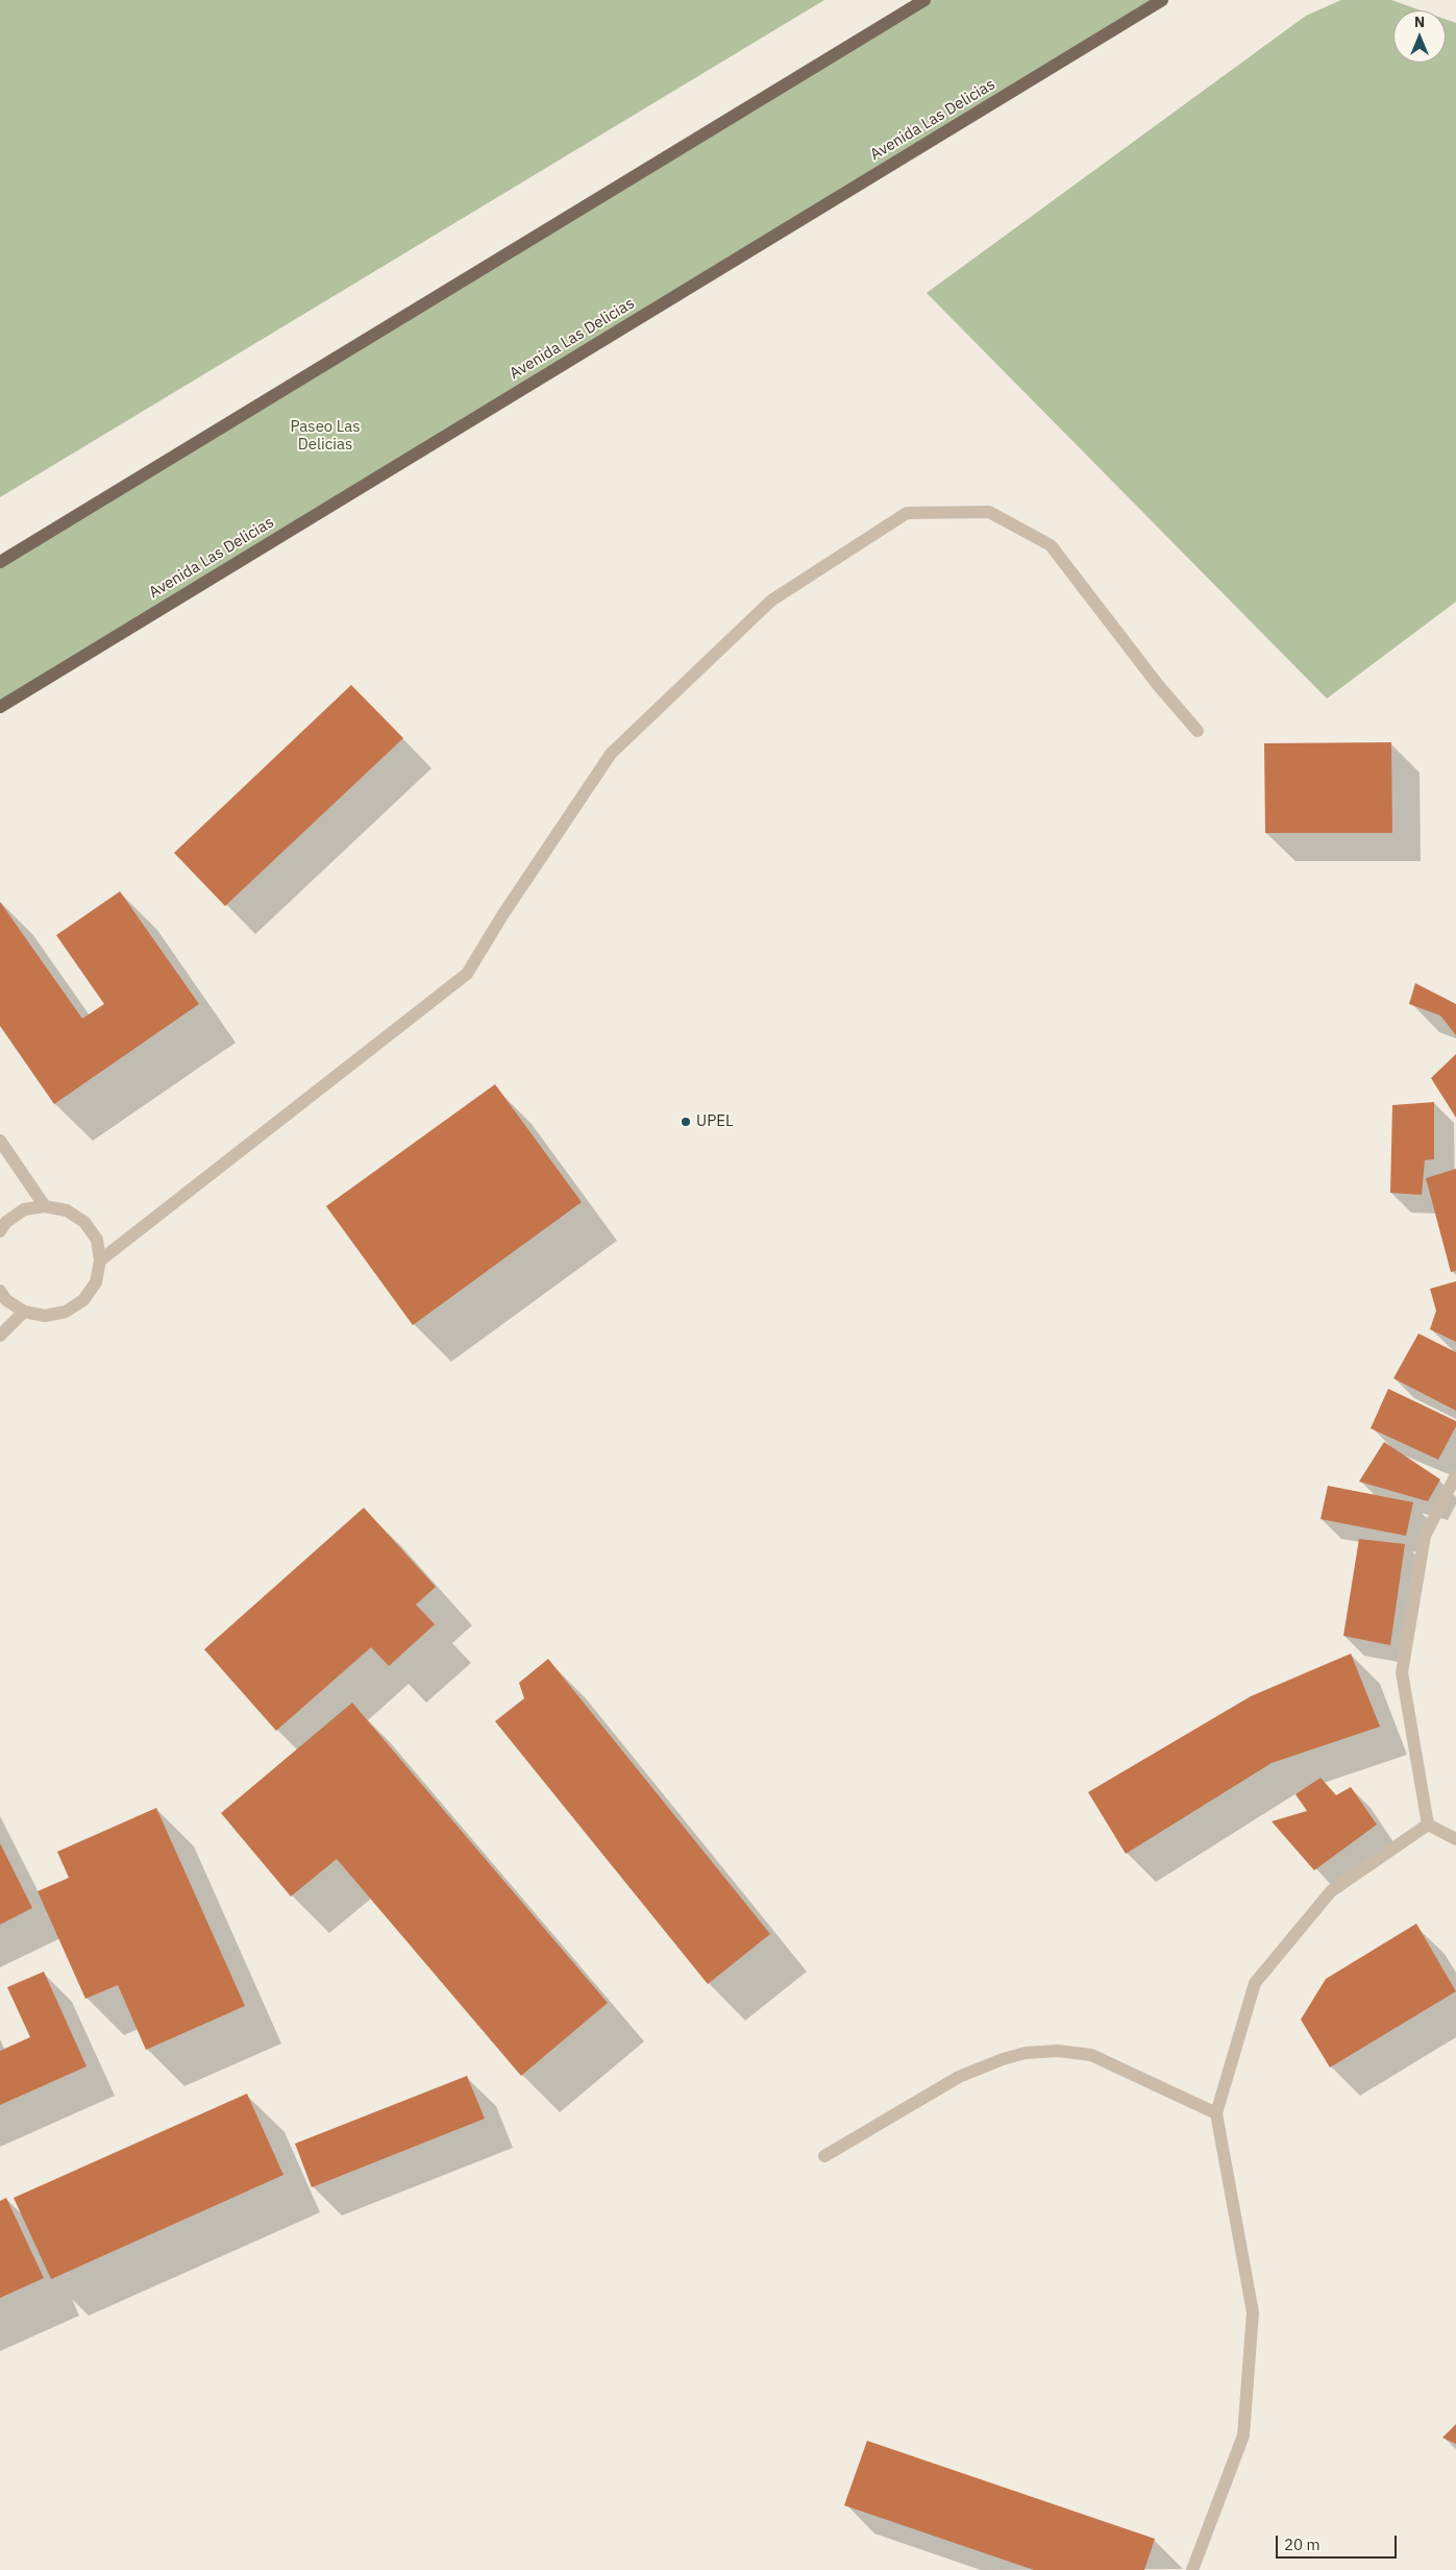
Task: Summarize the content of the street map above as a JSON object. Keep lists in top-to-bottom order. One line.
{"streets":{"main road":["Avenida Las Delicias"]},"parks":["Paseo Las Delicias"],"places":["UPEL"],"scale_bar":"20 m","north":"top"}
